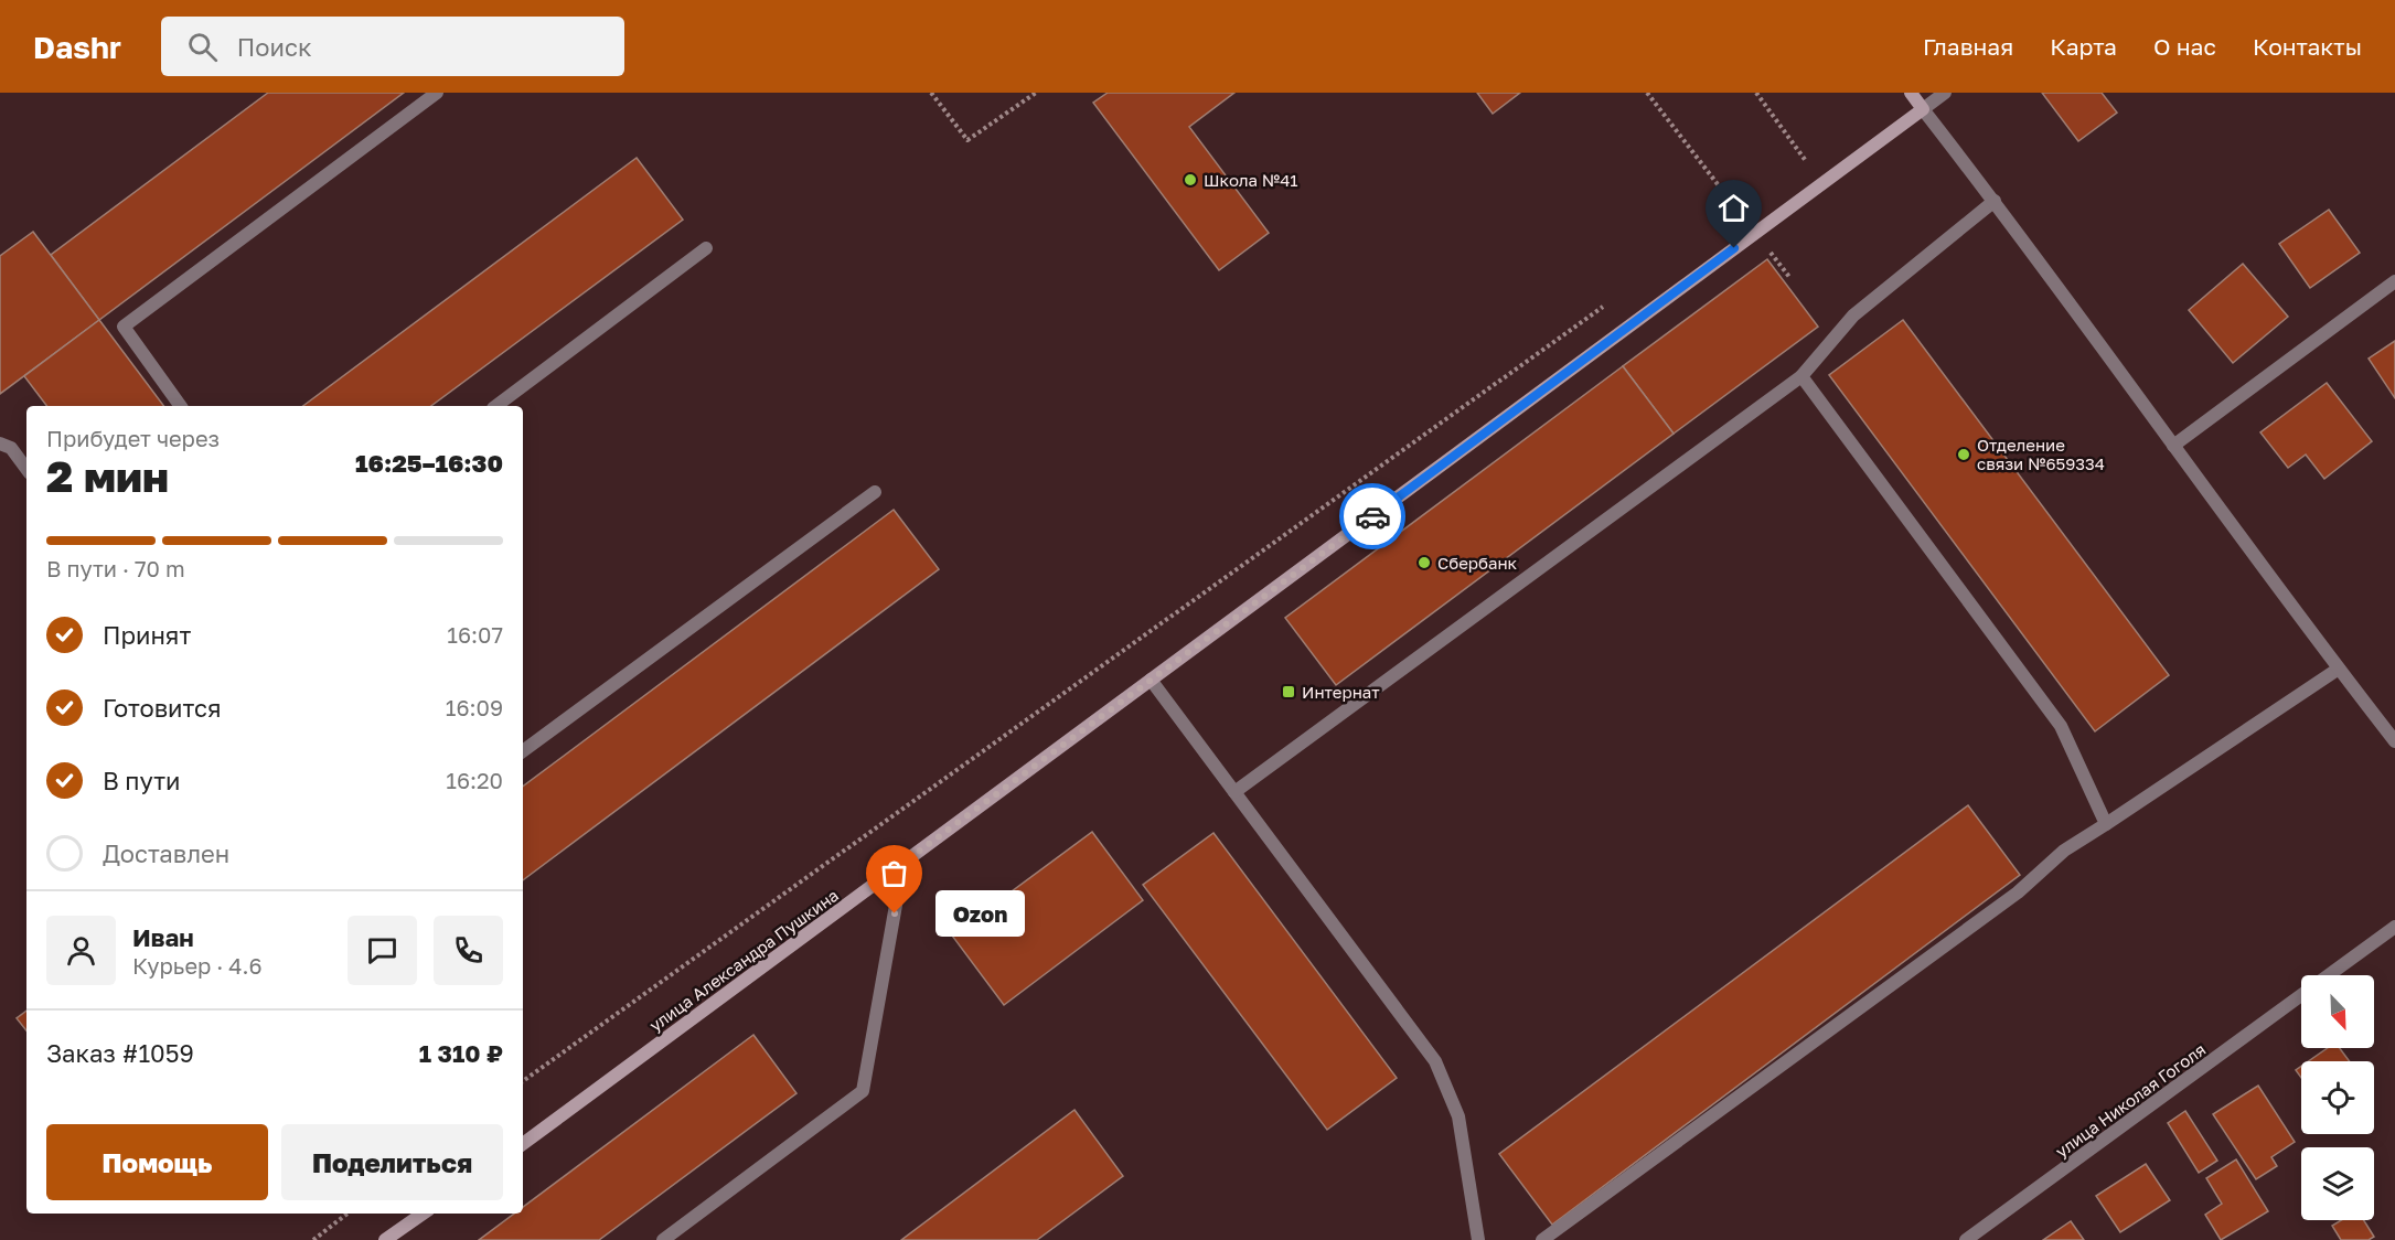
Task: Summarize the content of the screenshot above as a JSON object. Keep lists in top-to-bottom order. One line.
{"streets":{"main road":["улица Александра Пушкина"],"street":["улица Николая Гоголя"]},"places":{"other":["Школа №41","Отделение связи №659334","Сбербанк","Ozon"],"transit":["Интернат"]},"north":"bottom right","page":{"header":"Dashr","search":"Поиск","nav":["Главная","Карта","О нас","Контакты"],"heading":["2 мин","Прибудет через","16:25–16:30"],"panel":["Иван","Курьер · 4.6","Заказ #1059","1 310 ₽"],"bar":"В пути · 70 m","list":[["Принят","16:07"],["Готовится","16:09"],["В пути","16:20"],"Доставлен"],"bubble":"Ozon","buttons":["Помощь","Поделиться"]}}
